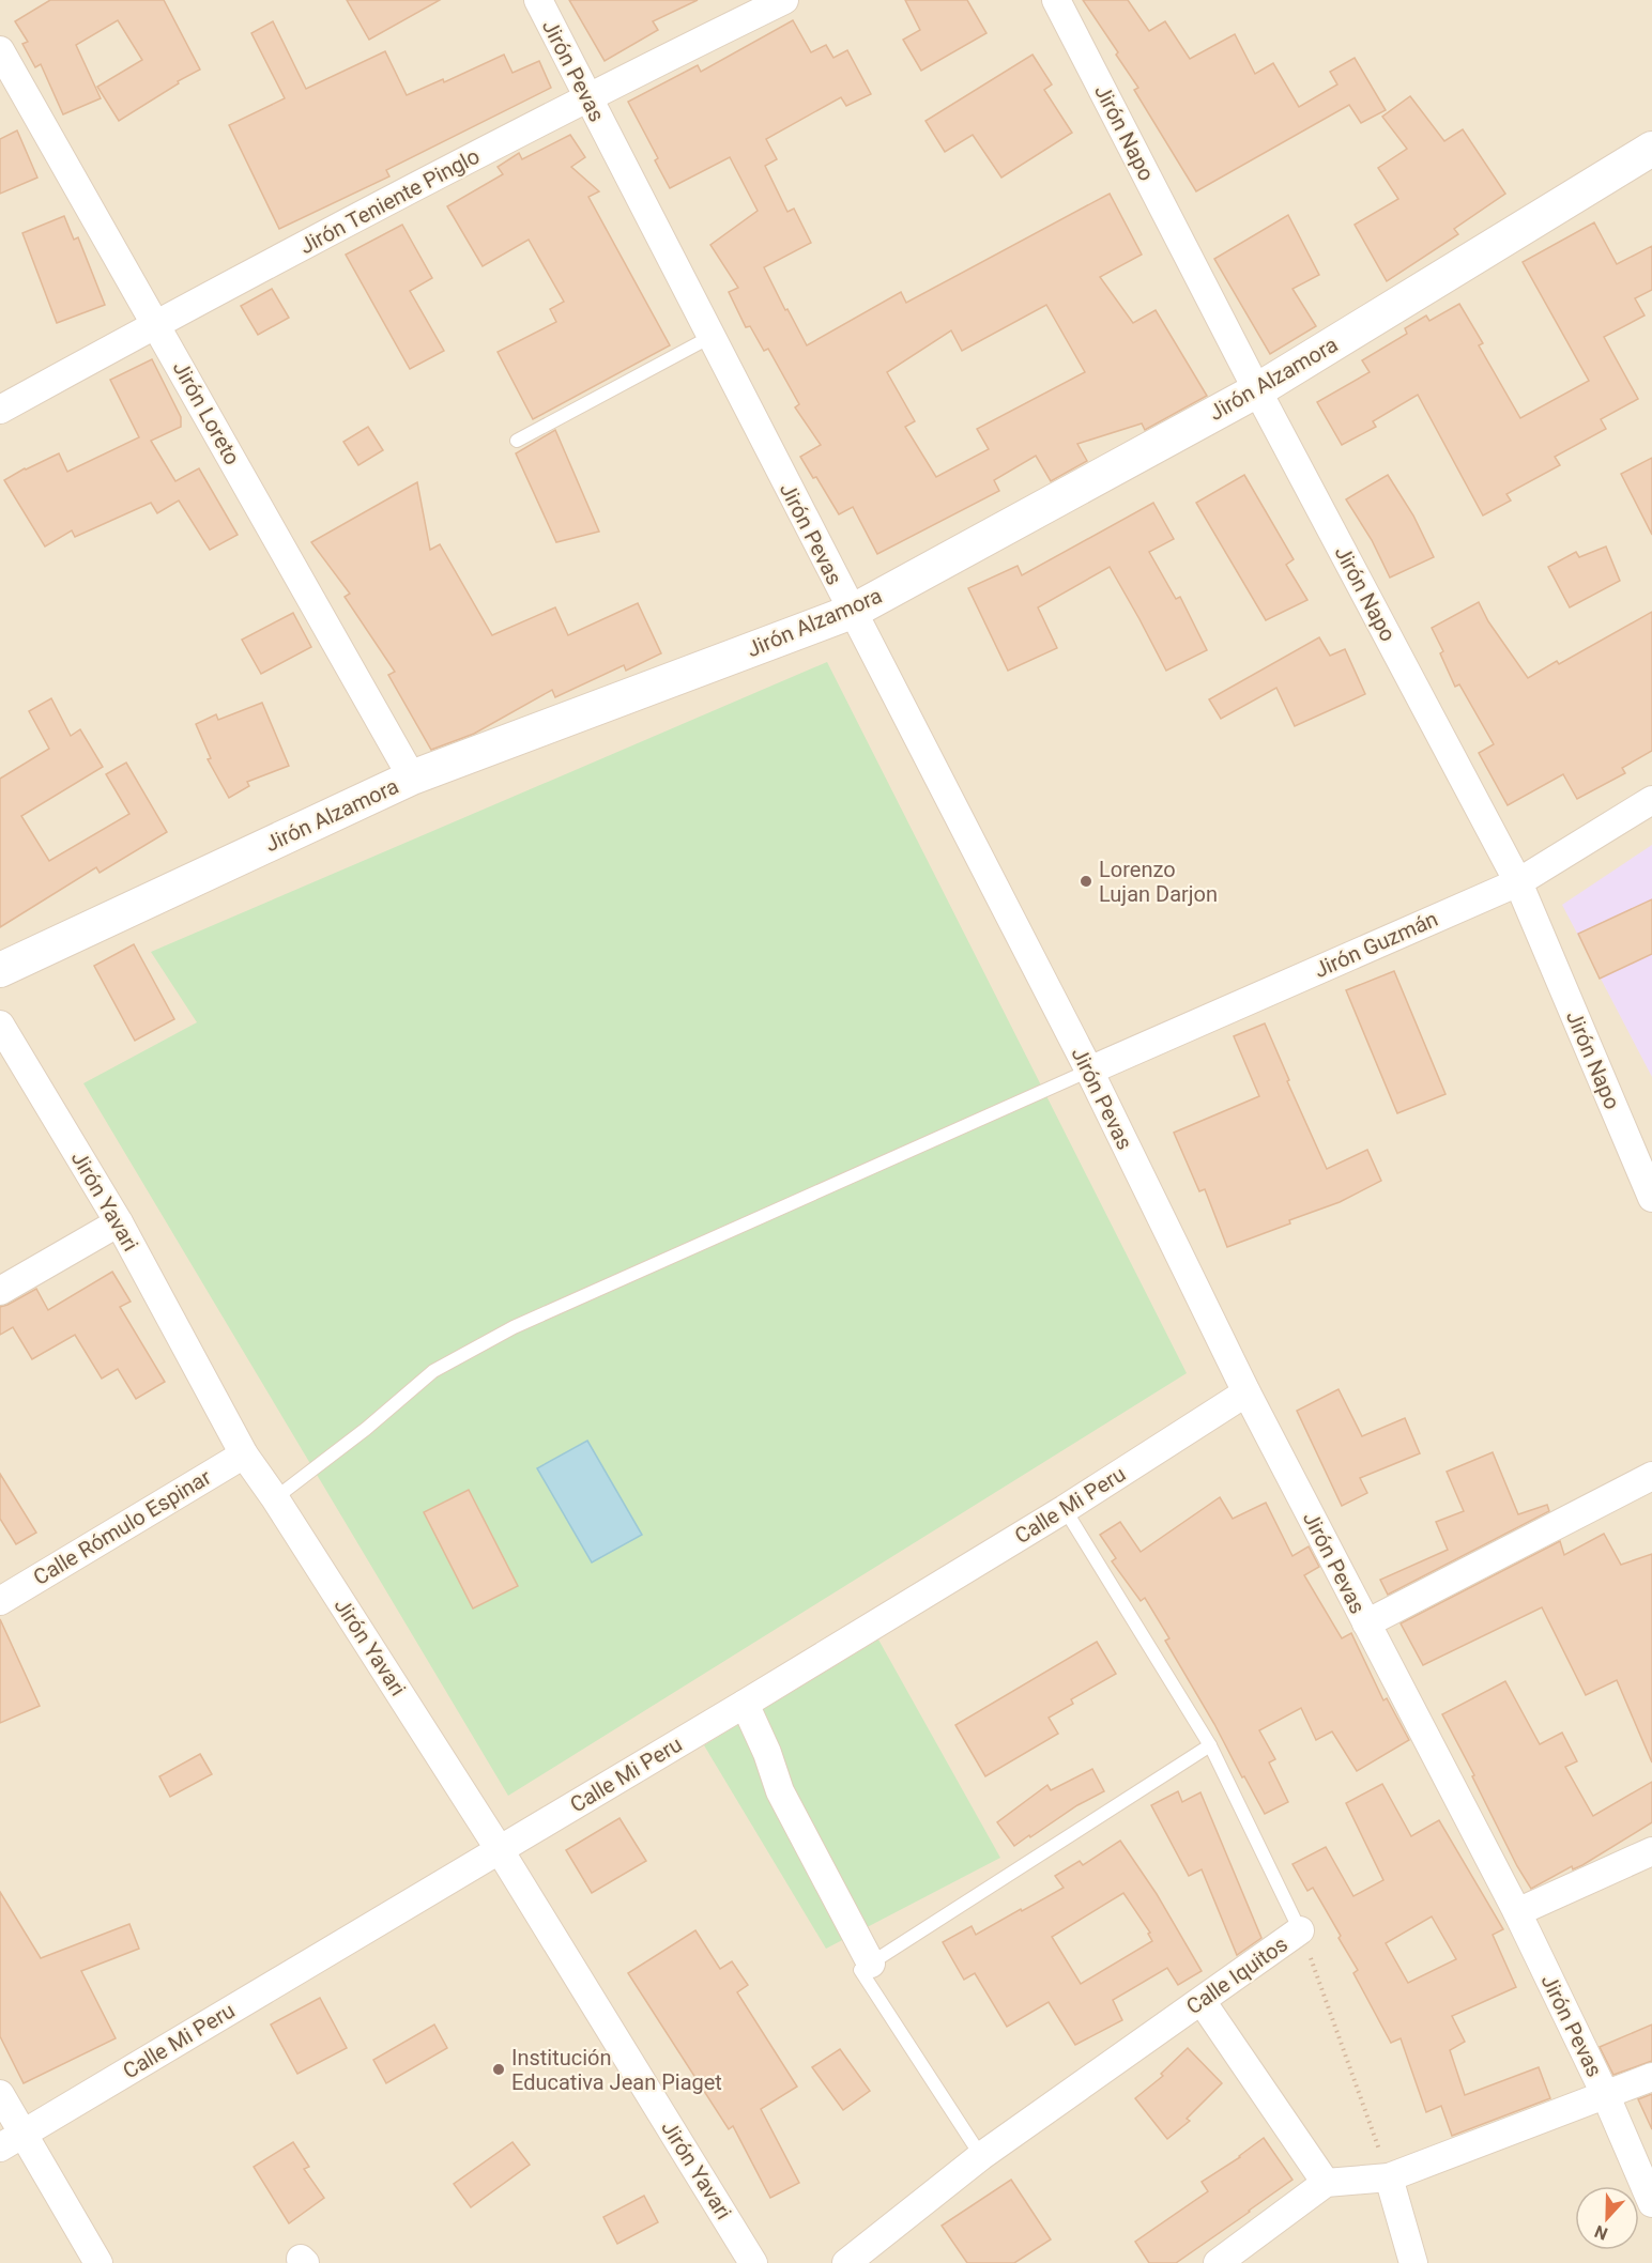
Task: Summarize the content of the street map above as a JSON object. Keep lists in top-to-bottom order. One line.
{"streets":{"street":["Jirón Pevas","Jirón Napo","Jirón Teniente Pinglo","Jirón Alzamora","Jirón Loreto","Jirón Guzmán","Jirón Yavari","Calle Mi Peru","Calle Rómulo Espinar","Calle Iquitos"]},"crossings":[["Jirón Pevas","Jirón Teniente Pinglo"],["Jirón Pevas","Jirón Alzamora"],["Jirón Pevas","Jirón Guzmán"],["Jirón Pevas","Calle Mi Peru"],["Jirón Napo","Jirón Alzamora"],["Jirón Napo","Jirón Guzmán"],["Jirón Teniente Pinglo","Jirón Loreto"],["Jirón Alzamora","Jirón Loreto"],["Jirón Yavari","Calle Mi Peru"],["Jirón Yavari","Calle Rómulo Espinar"],["Calle Mi Peru","Calle Iquitos"]],"places":["Lorenzo Lujan Darjon","Institución Educativa Jean Piaget"],"north":"bottom"}
